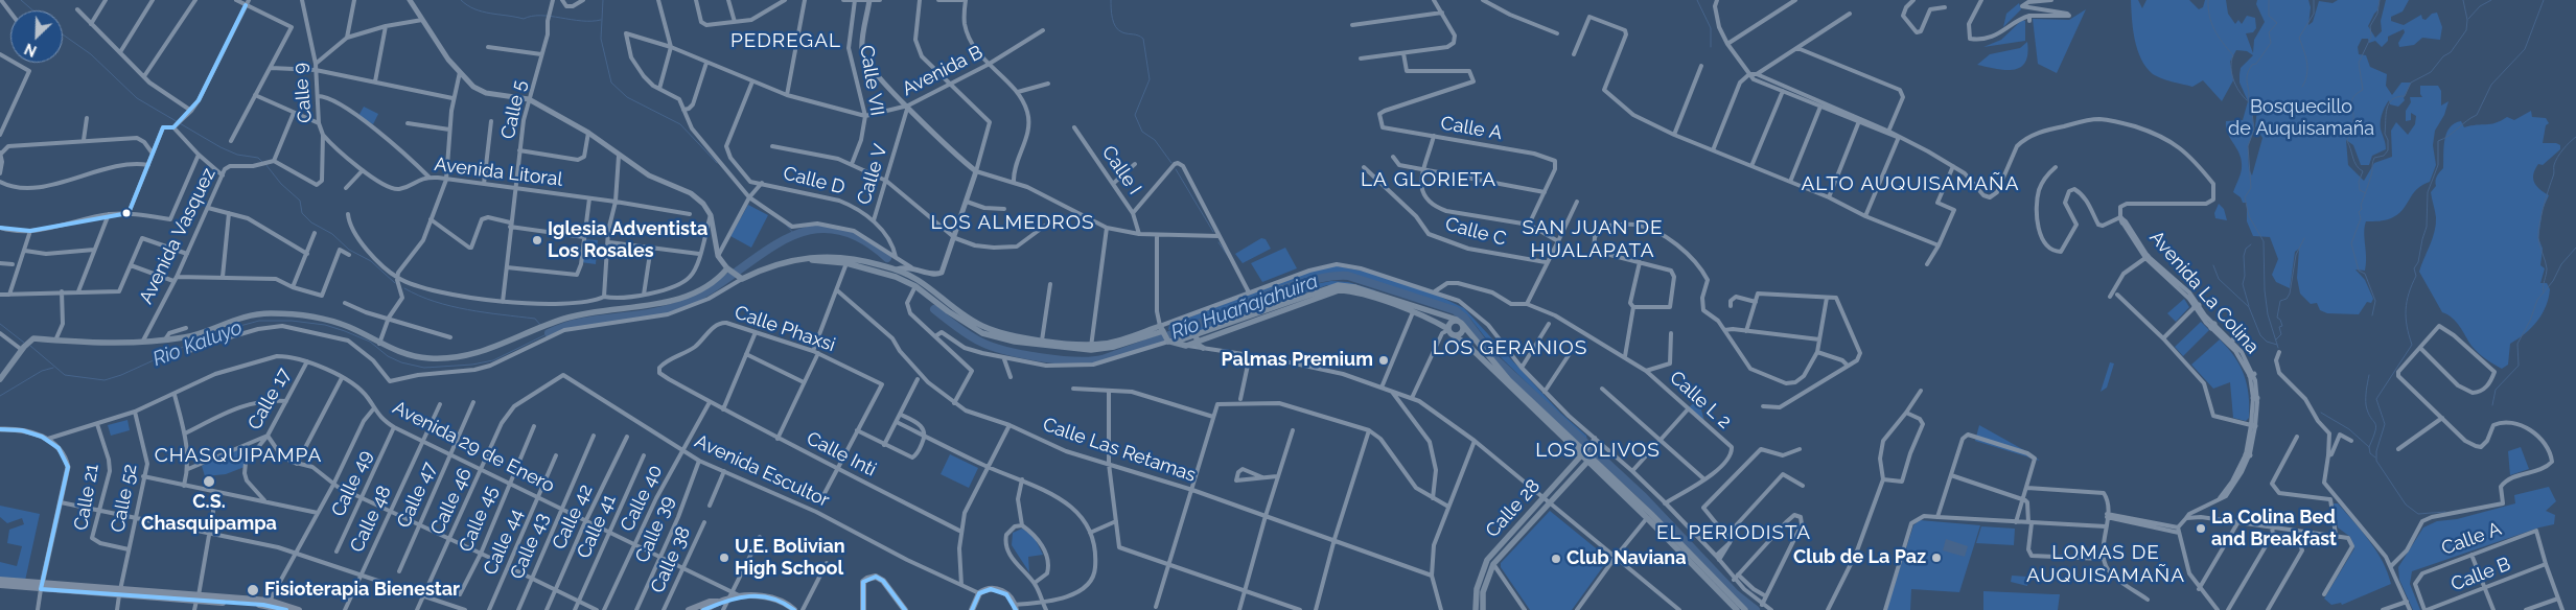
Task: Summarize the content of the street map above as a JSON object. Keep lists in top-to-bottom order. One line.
{"streets":{"main road":["Calle 28"],"street":["Avenida B","Calle VII","Calle 9","Calle 5","Calle A","Calle I","Avenida Litoral","Calle V","Calle D","Calle C","Avenida Vasquez","Avenida La Colina","Calle Phaxsi","Calle 17","Calle L 2","Avenida 29 de Enero","Calle Las Retamas","Calle Inti","Avenida Escultor","Calle 49","Calle 47","Calle 21","Calle 52","Calle 40","Calle 46","Calle 42","Calle 48","Calle 45","Calle 41","Calle 39","Calle 44","Calle 43","Calle 38","Calle B"]},"crossings":[["Avenida B","Calle VII"],["Avenida B","Calle V"],["Calle 9","Avenida Litoral"],["Calle 9","Avenida Vasquez"],["Calle 5","Avenida Litoral"],["Calle A","Calle B"],["Calle V","Calle D"],["Calle Phaxsi","Calle Inti"],["Calle Phaxsi","Calle 40"],["Calle 17","Avenida 29 de Enero"],["Avenida 29 de Enero","Calle 49"],["Avenida 29 de Enero","Calle 47"],["Avenida 29 de Enero","Calle 21"],["Avenida 29 de Enero","Calle 52"],["Avenida 29 de Enero","Calle 40"],["Avenida 29 de Enero","Calle 46"],["Avenida 29 de Enero","Calle 42"],["Avenida 29 de Enero","Calle 48"],["Avenida 29 de Enero","Calle 45"],["Avenida 29 de Enero","Calle 41"],["Avenida 29 de Enero","Calle 39"],["Avenida 29 de Enero","Calle 44"],["Avenida 29 de Enero","Calle 43"],["Avenida 29 de Enero","Calle 38"],["Calle Inti","Calle 40"],["Avenida Escultor","Calle 40"],["Avenida Escultor","Calle 46"],["Avenida Escultor","Calle 39"],["Calle 21","Calle 52"]],"districts":["PEDREGAL","LA GLORIETA","ALTO AUQUISAMAÑA","LOS ALMEDROS","SAN JUAN DE HUALAPATA","LOS GERANIOS","LOS OLIVOS","CHASQUIPAMPA","EL PERIODISTA","LOMAS DE AUQUISAMAÑA"],"water":["Río Huañajahuira","Rio Kaluyo"],"parks":["Bosquecillo de Auquisamaña"],"places":["Iglesia Adventista Los Rosales","Palmas Premium","C.S. Chasquipampa","La Colina Bed and Breakfast","U.E. Bolivian High School","Club de La Paz","Club Naviana","Fisioterapia Bienestar"],"north":"bottom left"}
